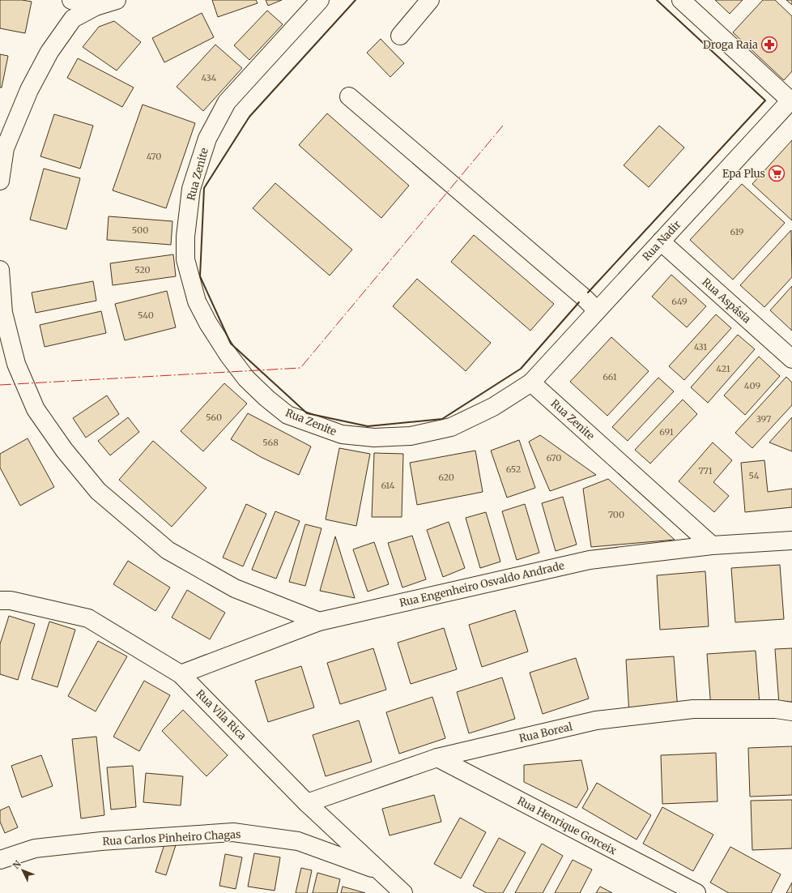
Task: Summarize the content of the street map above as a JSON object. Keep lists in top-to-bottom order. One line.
{"streets":{"street":["Rua Zenite","Rua Nadir","Rua Aspásia","Rua Engenheiro Osvaldo Andrade","Rua Vila Rica","Rua Boreal","Rua Henrique Gorceix","Rua Carlos Pinheiro Chagas"]},"crossings":[["Rua Zenite","Rua Nadir"],["Rua Zenite","Rua Engenheiro Osvaldo Andrade"],["Rua Nadir","Rua Aspásia"],["Rua Engenheiro Osvaldo Andrade","Rua Vila Rica"],["Rua Vila Rica","Rua Boreal"],["Rua Vila Rica","Rua Carlos Pinheiro Chagas"],["Rua Boreal","Rua Henrique Gorceix"]],"places":{"pharmacy":["Droga Raia"],"supermarket":["Epa Plus"]},"house_numbers":["434","470","500","619","520","649","540","431","421","661","409","560","397","691","568","670","652","771","54","620","614","700"],"north":"top left"}
